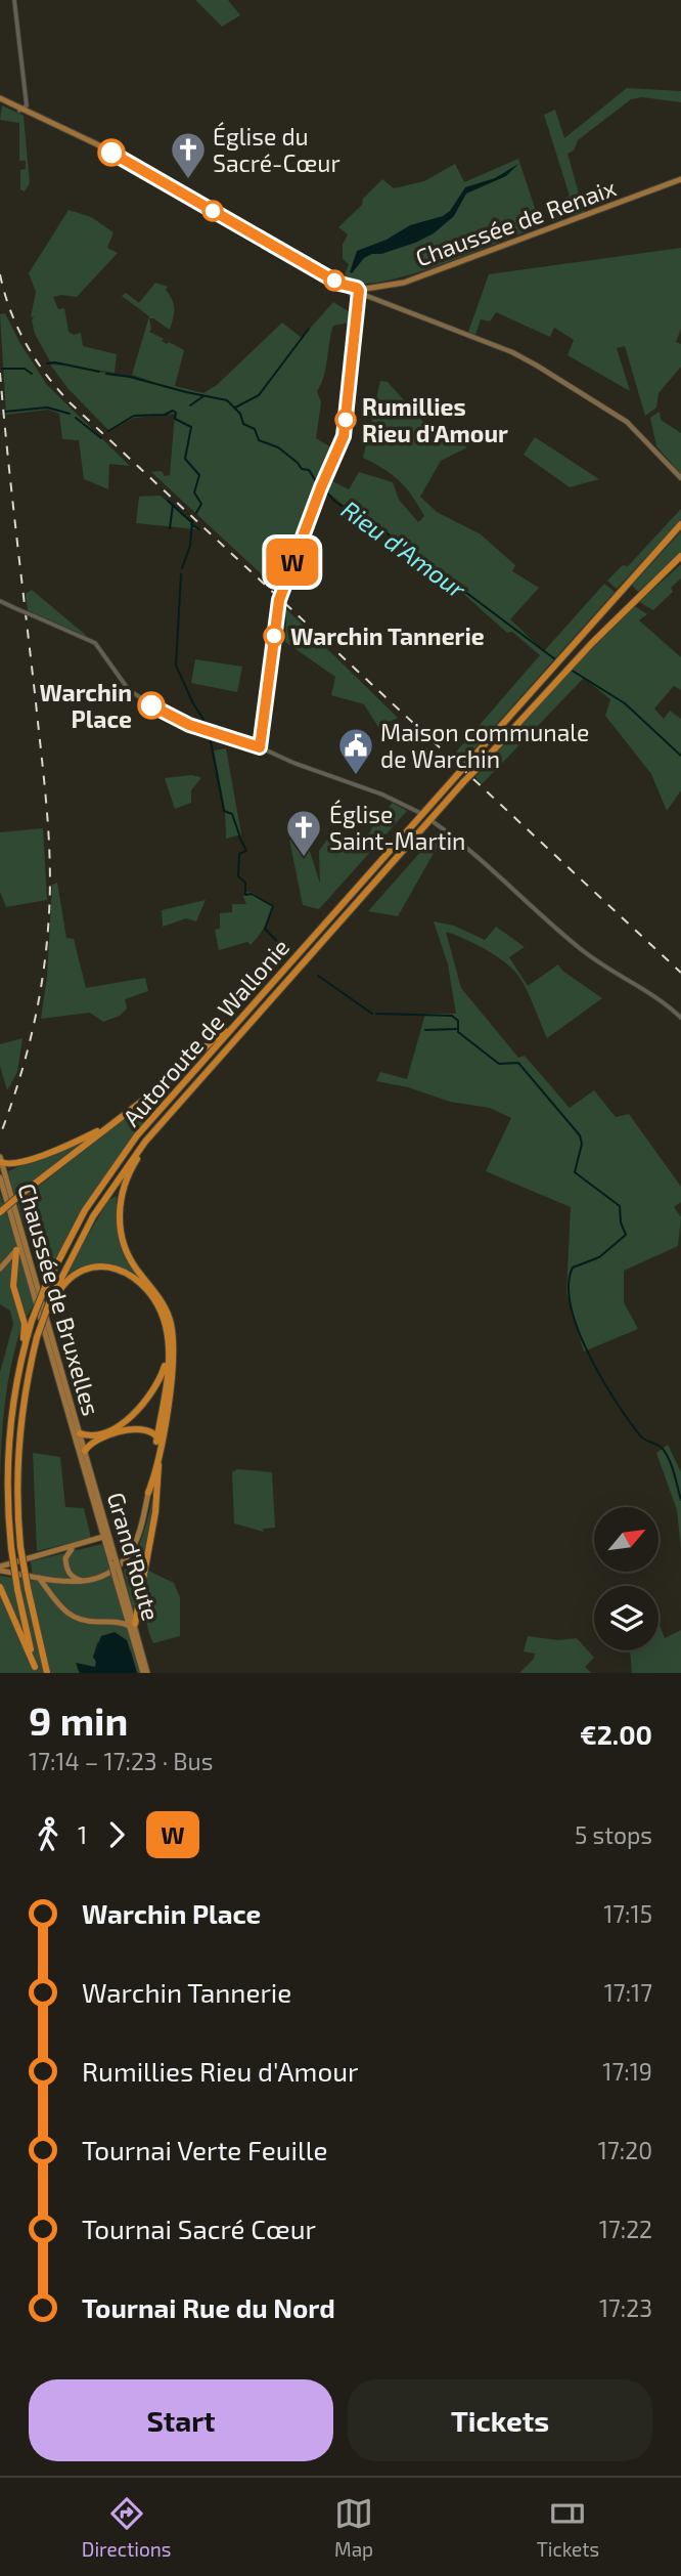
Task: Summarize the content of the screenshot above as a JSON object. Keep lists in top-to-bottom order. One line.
{"streets":{"highway":["Autoroute de Wallonie"],"main road":["Chaussée de Renaix","Chaussée de Bruxelles","Grand'Route"]},"crossings":[["Chaussée de Bruxelles","Grand'Route"]],"water":["Rieu d'Amour"],"places":{"church":["Église du Sacré-Cœur","Église Saint-Martin"],"other":["Rumillies Rieu d'Amour","Warchin Tannerie","Warchin Place"],"public building":["Maison communale de Warchin"]},"lines":["bus line W"],"north":"top right","page":{"on_map":"W","heading":["9 min","17:14 – 17:23 · Bus","€2.00"],"legs":["1","W","5 stops"],"list":[{"name":"Warchin Place","value":"17:15"},{"name":"Warchin Tannerie","value":"17:17"},{"name":"Rumillies Rieu d'Amour","value":"17:19"},{"name":"Tournai Verte Feuille","value":"17:20"},{"name":"Tournai Sacré Cœur","value":"17:22"},{"name":"Tournai Rue du Nord","value":"17:23"}],"buttons":["Start","Tickets"],"tabs":["Directions","Map","Tickets"]}}
